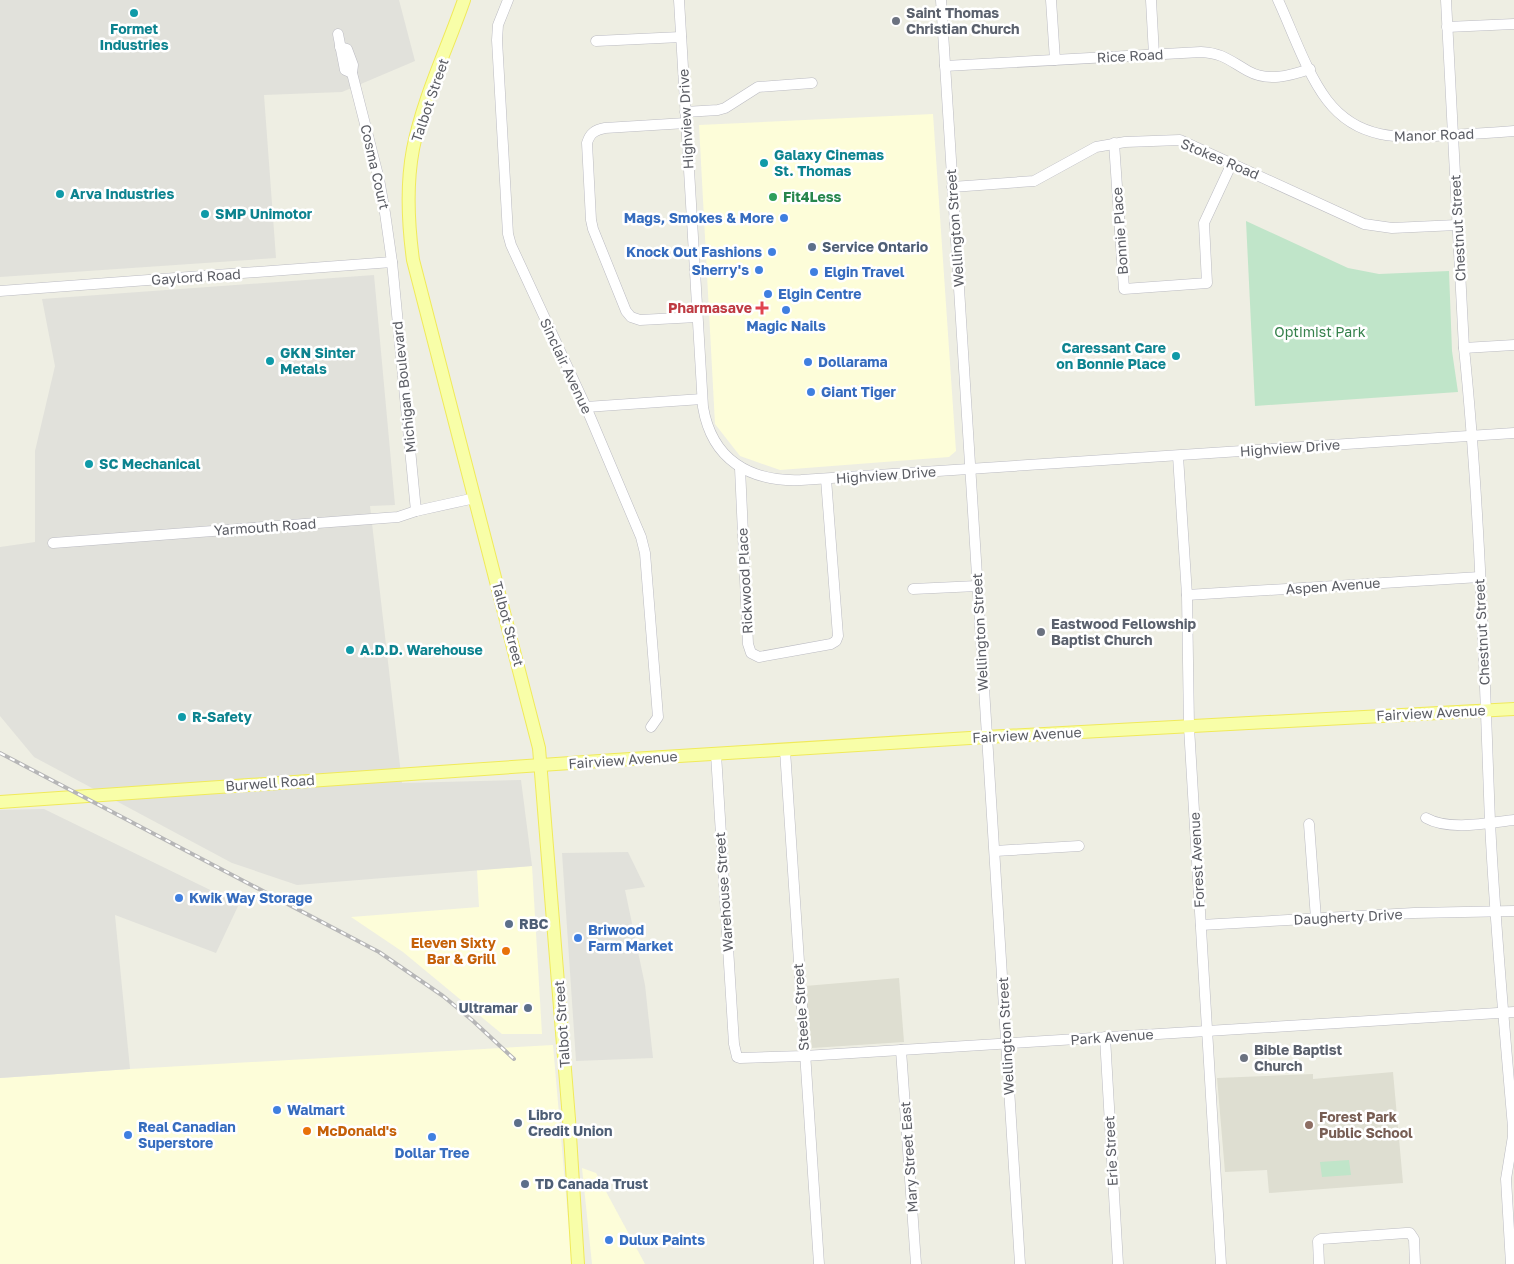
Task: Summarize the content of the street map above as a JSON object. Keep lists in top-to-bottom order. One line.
{"streets":{"main road":["Talbot Street","Fairview Avenue","Burwell Road"],"street":["Rice Road","Highview Drive","Manor Road","Stokes Road","Cosma Court","Wellington Street","Chestnut Street","Bonnie Place","Gaylord Road","Sinclair Avenue","Michigan Boulevard","Yarmouth Road","Rickwood Place","Aspen Avenue","Forest Avenue","Warehouse Street","Daugherty Drive","Steele Street","Park Avenue","Erie Street","Mary Street East"]},"crossings":[["Rice Road","Manor Road"],["Rice Road","Wellington Street"],["Talbot Street","Yarmouth Road"],["Talbot Street","Fairview Avenue"],["Talbot Street","Burwell Road"],["Highview Drive","Wellington Street"],["Highview Drive","Chestnut Street"],["Highview Drive","Rickwood Place"],["Highview Drive","Forest Avenue"],["Manor Road","Chestnut Street"],["Stokes Road","Wellington Street"],["Stokes Road","Chestnut Street"],["Stokes Road","Bonnie Place"],["Cosma Court","Gaylord Road"],["Cosma Court","Michigan Boulevard"],["Wellington Street","Fairview Avenue"],["Wellington Street","Park Avenue"],["Chestnut Street","Aspen Avenue"],["Chestnut Street","Fairview Avenue"],["Chestnut Street","Daugherty Drive"],["Chestnut Street","Park Avenue"],["Gaylord Road","Michigan Boulevard"],["Michigan Boulevard","Yarmouth Road"],["Aspen Avenue","Forest Avenue"],["Fairview Avenue","Burwell Road"],["Fairview Avenue","Forest Avenue"],["Fairview Avenue","Warehouse Street"],["Fairview Avenue","Steele Street"],["Forest Avenue","Daugherty Drive"],["Forest Avenue","Park Avenue"],["Warehouse Street","Park Avenue"],["Steele Street","Park Avenue"],["Park Avenue","Erie Street"],["Park Avenue","Mary Street East"]],"parks":["Optimist Park"],"places":{"other":["Formet Industries","Saint Thomas Christian Church","Galaxy Cinemas St. Thomas","Arva Industries","Fit4Less","SMP Unimotor","Mags, Smokes & More","Service Ontario","Knock Out Fashions","Sherry's","Elgin Travel","Elgin Centre","Magic Nails","Caressant Care on Bonnie Place","GKN Sinter Metals","Dollarama","Giant Tiger","SC Mechanical","Eastwood Fellowship Baptist Church","A.D.D. Warehouse","R-Safety","Kwik Way Storage","RBC","Briwood Farm Market","Eleven Sixty Bar & Grill","Ultramar","Bible Baptist Church","Walmart","Libro Credit Union","Forest Park Public School","McDonald's","Real Canadian Superstore","Dollar Tree","TD Canada Trust","Dulux Paints"],"health":["Pharmasave"]}}
